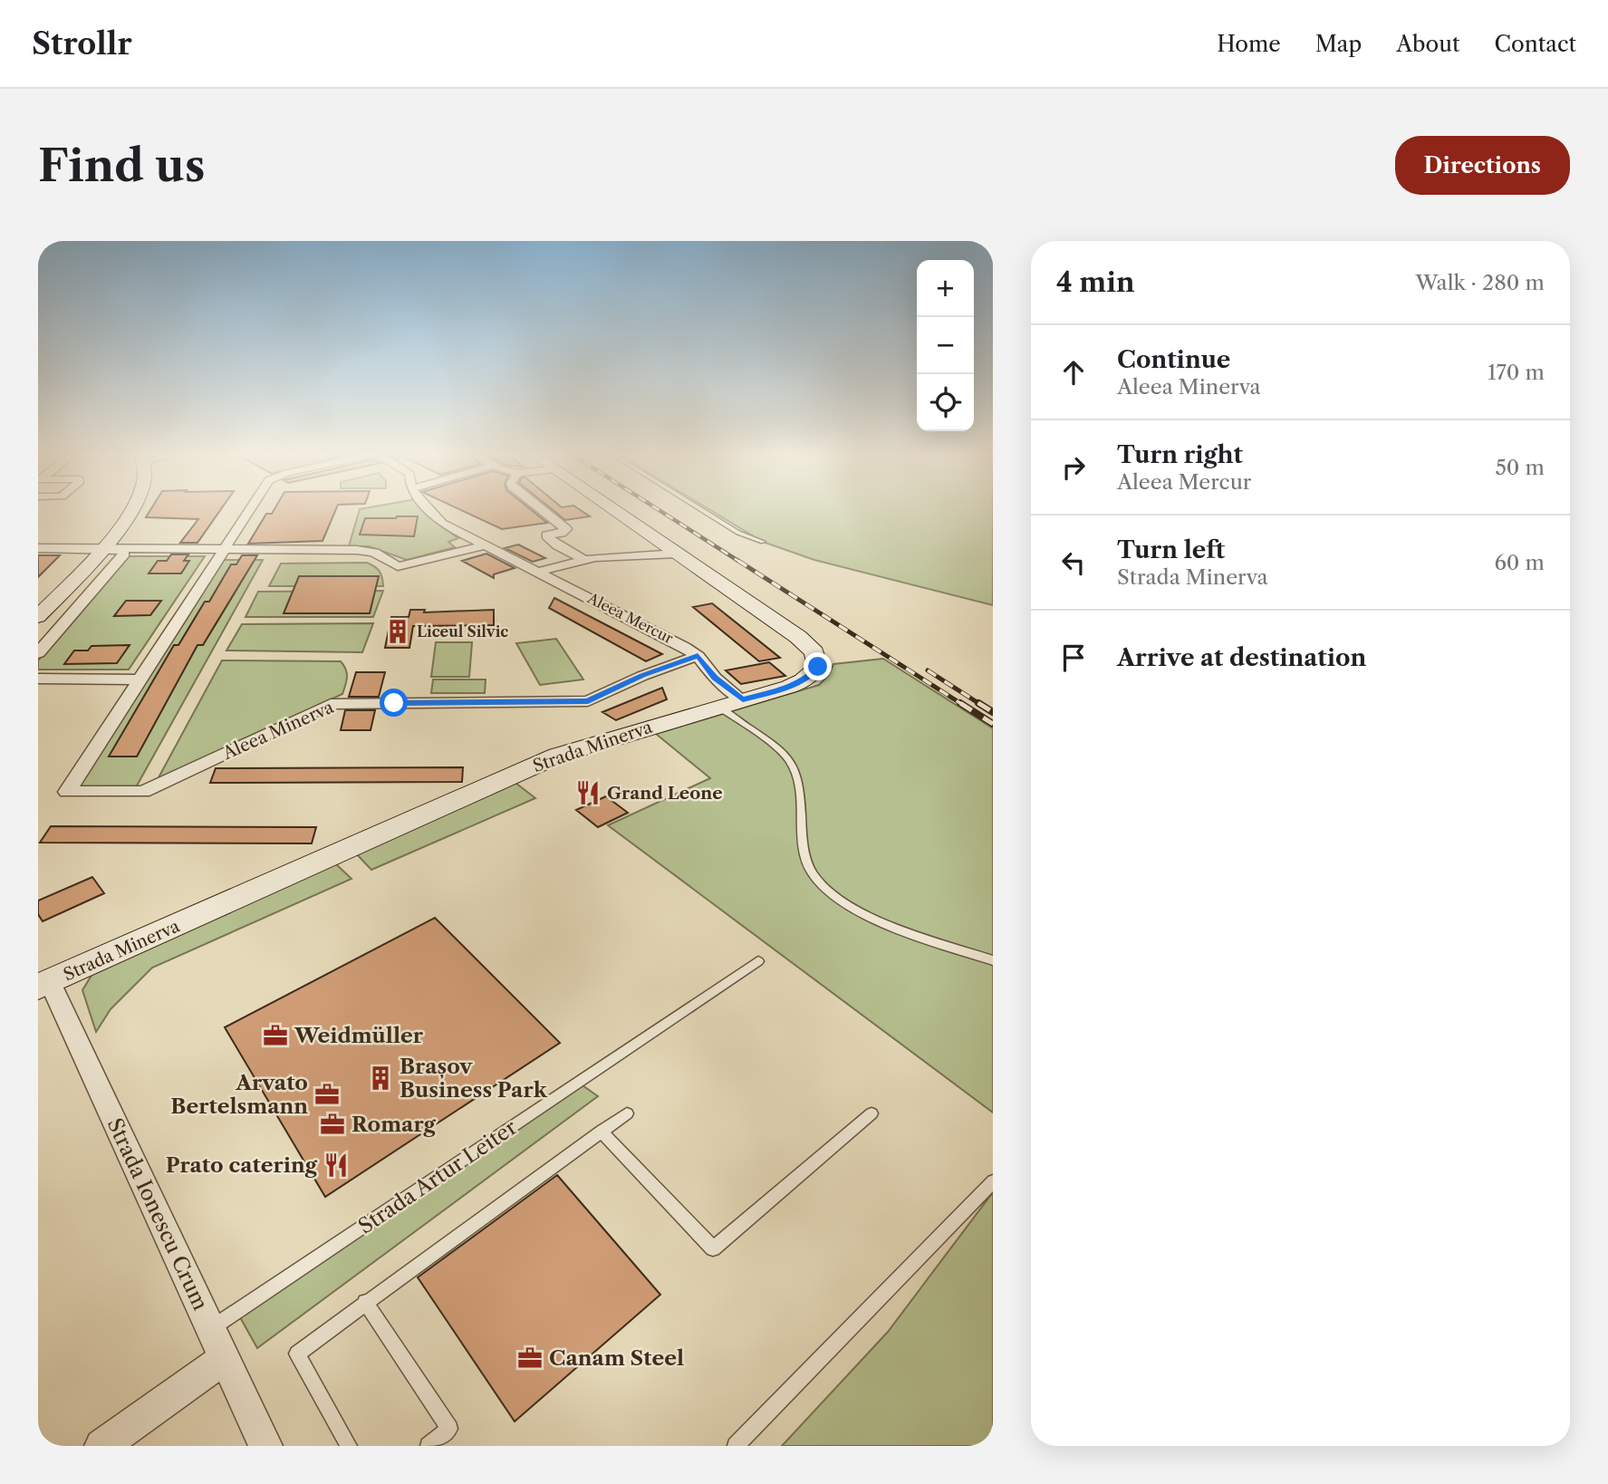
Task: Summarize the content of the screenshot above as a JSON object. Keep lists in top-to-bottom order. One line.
{"streets":{"street":["Aleea Mercur","Aleea Minerva","Strada Minerva","Strada Artur Leiter","Strada Ionescu Crum"]},"crossings":[["Aleea Mercur","Aleea Minerva"],["Aleea Mercur","Strada Minerva"],["Strada Minerva","Strada Ionescu Crum"],["Strada Artur Leiter","Strada Ionescu Crum"]],"places":{"building":["Liceul Silvic","Brașov Business Park"],"restaurant":["Grand Leone","Prato catering"],"office":["Weidmüller","Arvato Bertelsmann","Romarg","Canam Steel"]},"page":{"header":"Strollr","nav":["Home","Map","About","Contact"],"buttons":"Directions","title":"Find us","heading":["4 min","Walk · 280 m"],"map_buttons":["+","−"],"list":[["Continue","Aleea Minerva","170 m"],["Turn right","Aleea Mercur","50 m"],["Turn left","Strada Minerva","60 m"],"Arrive at destination"]}}
